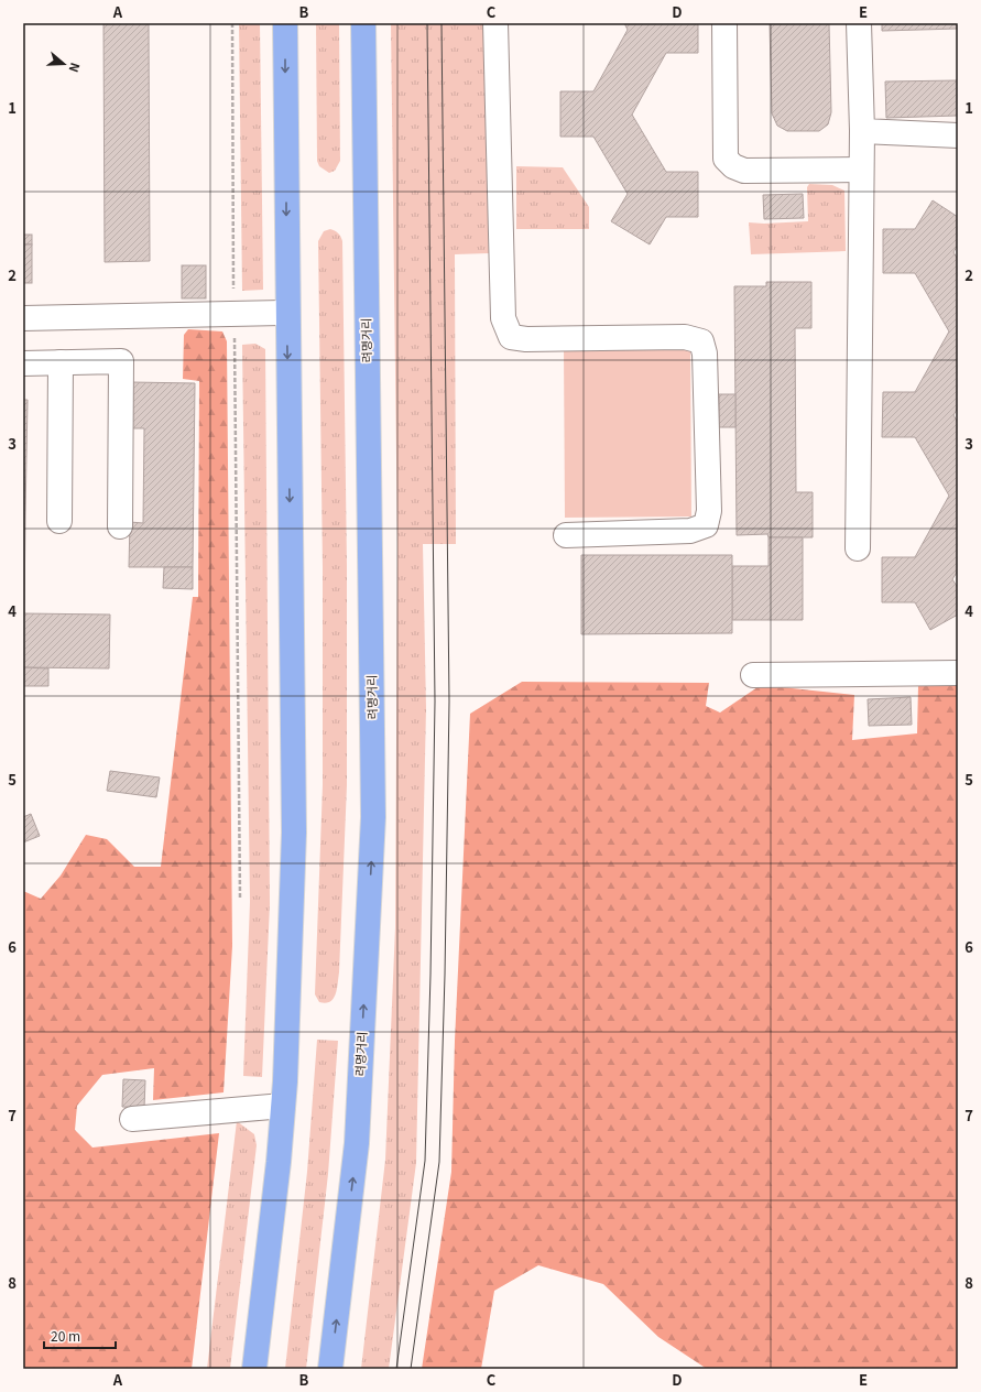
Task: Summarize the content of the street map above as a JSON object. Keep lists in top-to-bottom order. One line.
{"streets":{"highway":["려명거리"]},"scale_bar":"20 m","north":"right","grid":{"columns":["A","B","C","D","E"],"rows":["1","2","3","4","5","6","7","8"]}}
